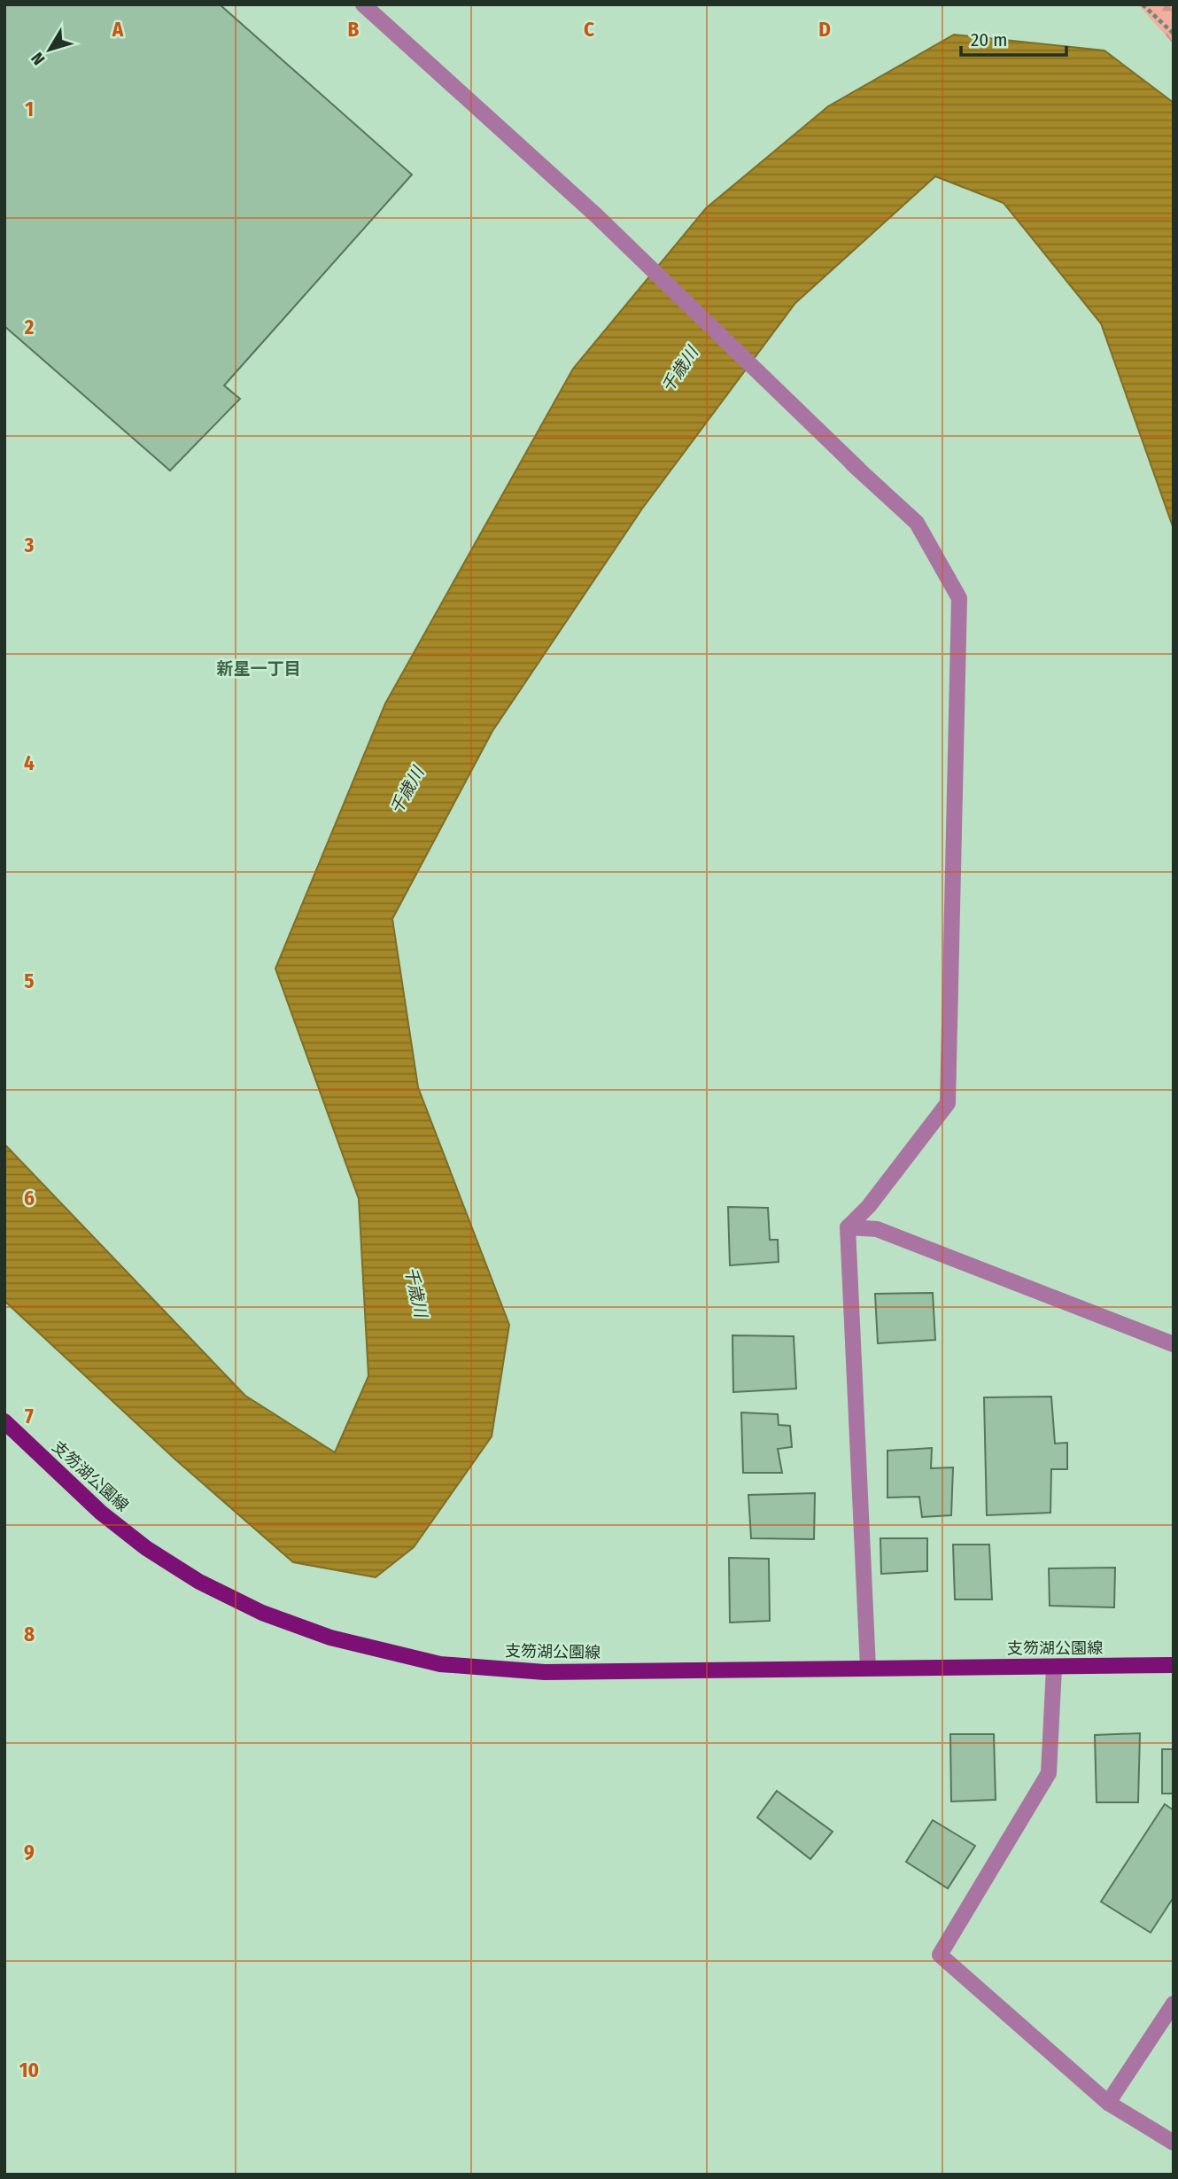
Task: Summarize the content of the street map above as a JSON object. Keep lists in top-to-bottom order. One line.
{"streets":{"main road":["支笏湖公園線"]},"districts":["新星一丁目"],"water":["千歳川"],"scale_bar":"20 m","north":"bottom left","grid":{"columns":["A","B","C","D"],"rows":["1","2","3","4","5","6","7","8","9","10"]}}
